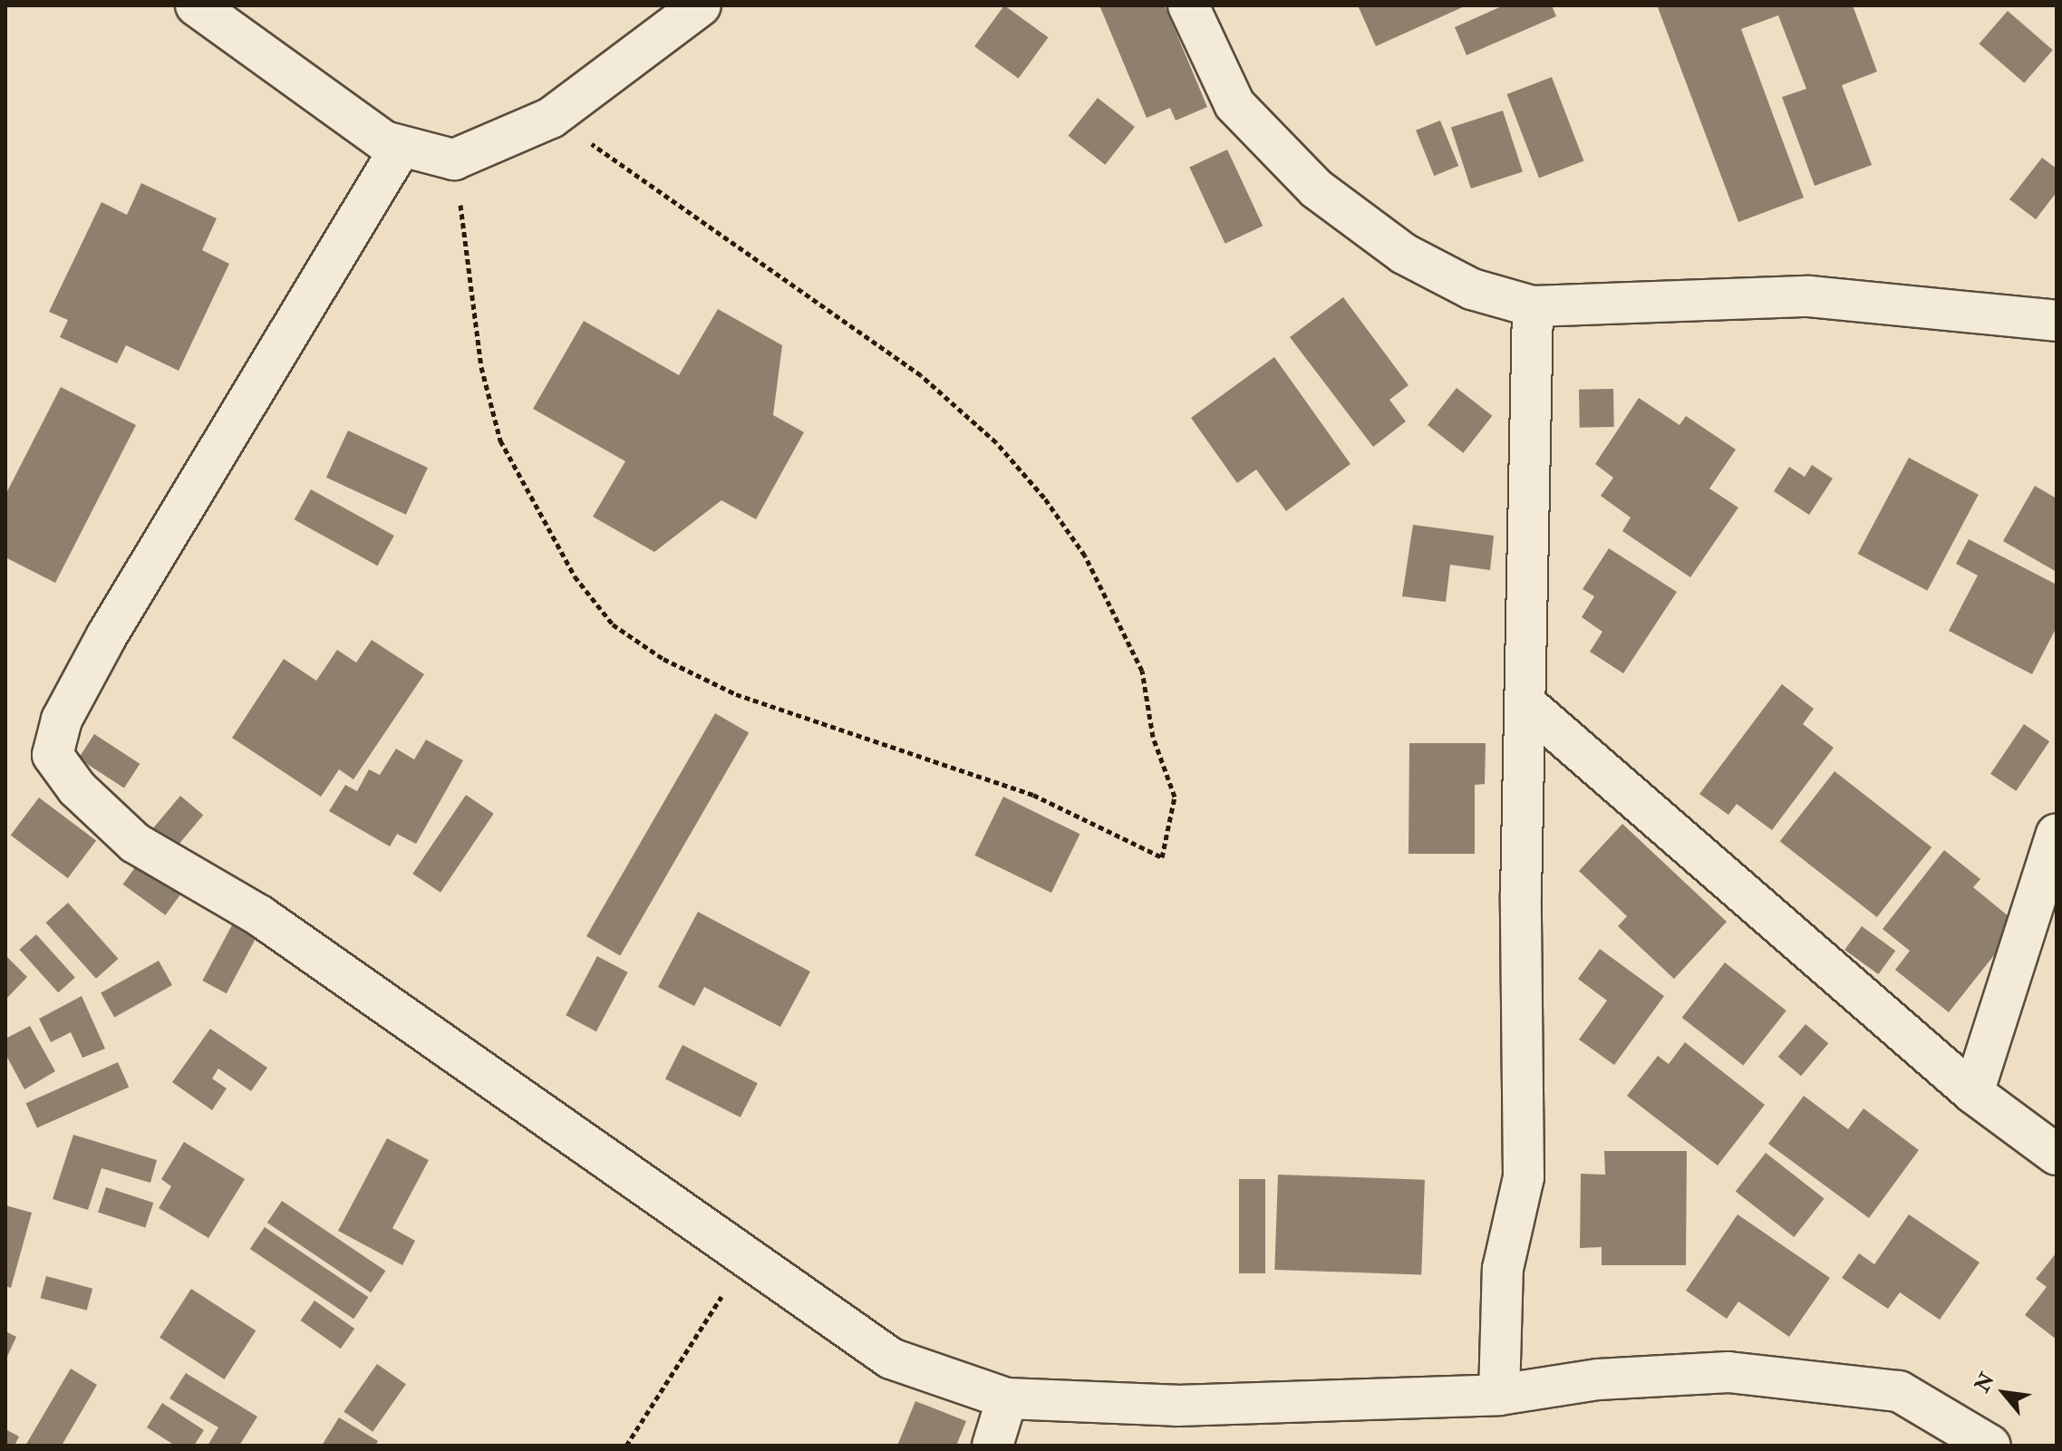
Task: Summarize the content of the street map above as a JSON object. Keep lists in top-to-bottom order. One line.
{"north":"top left"}
